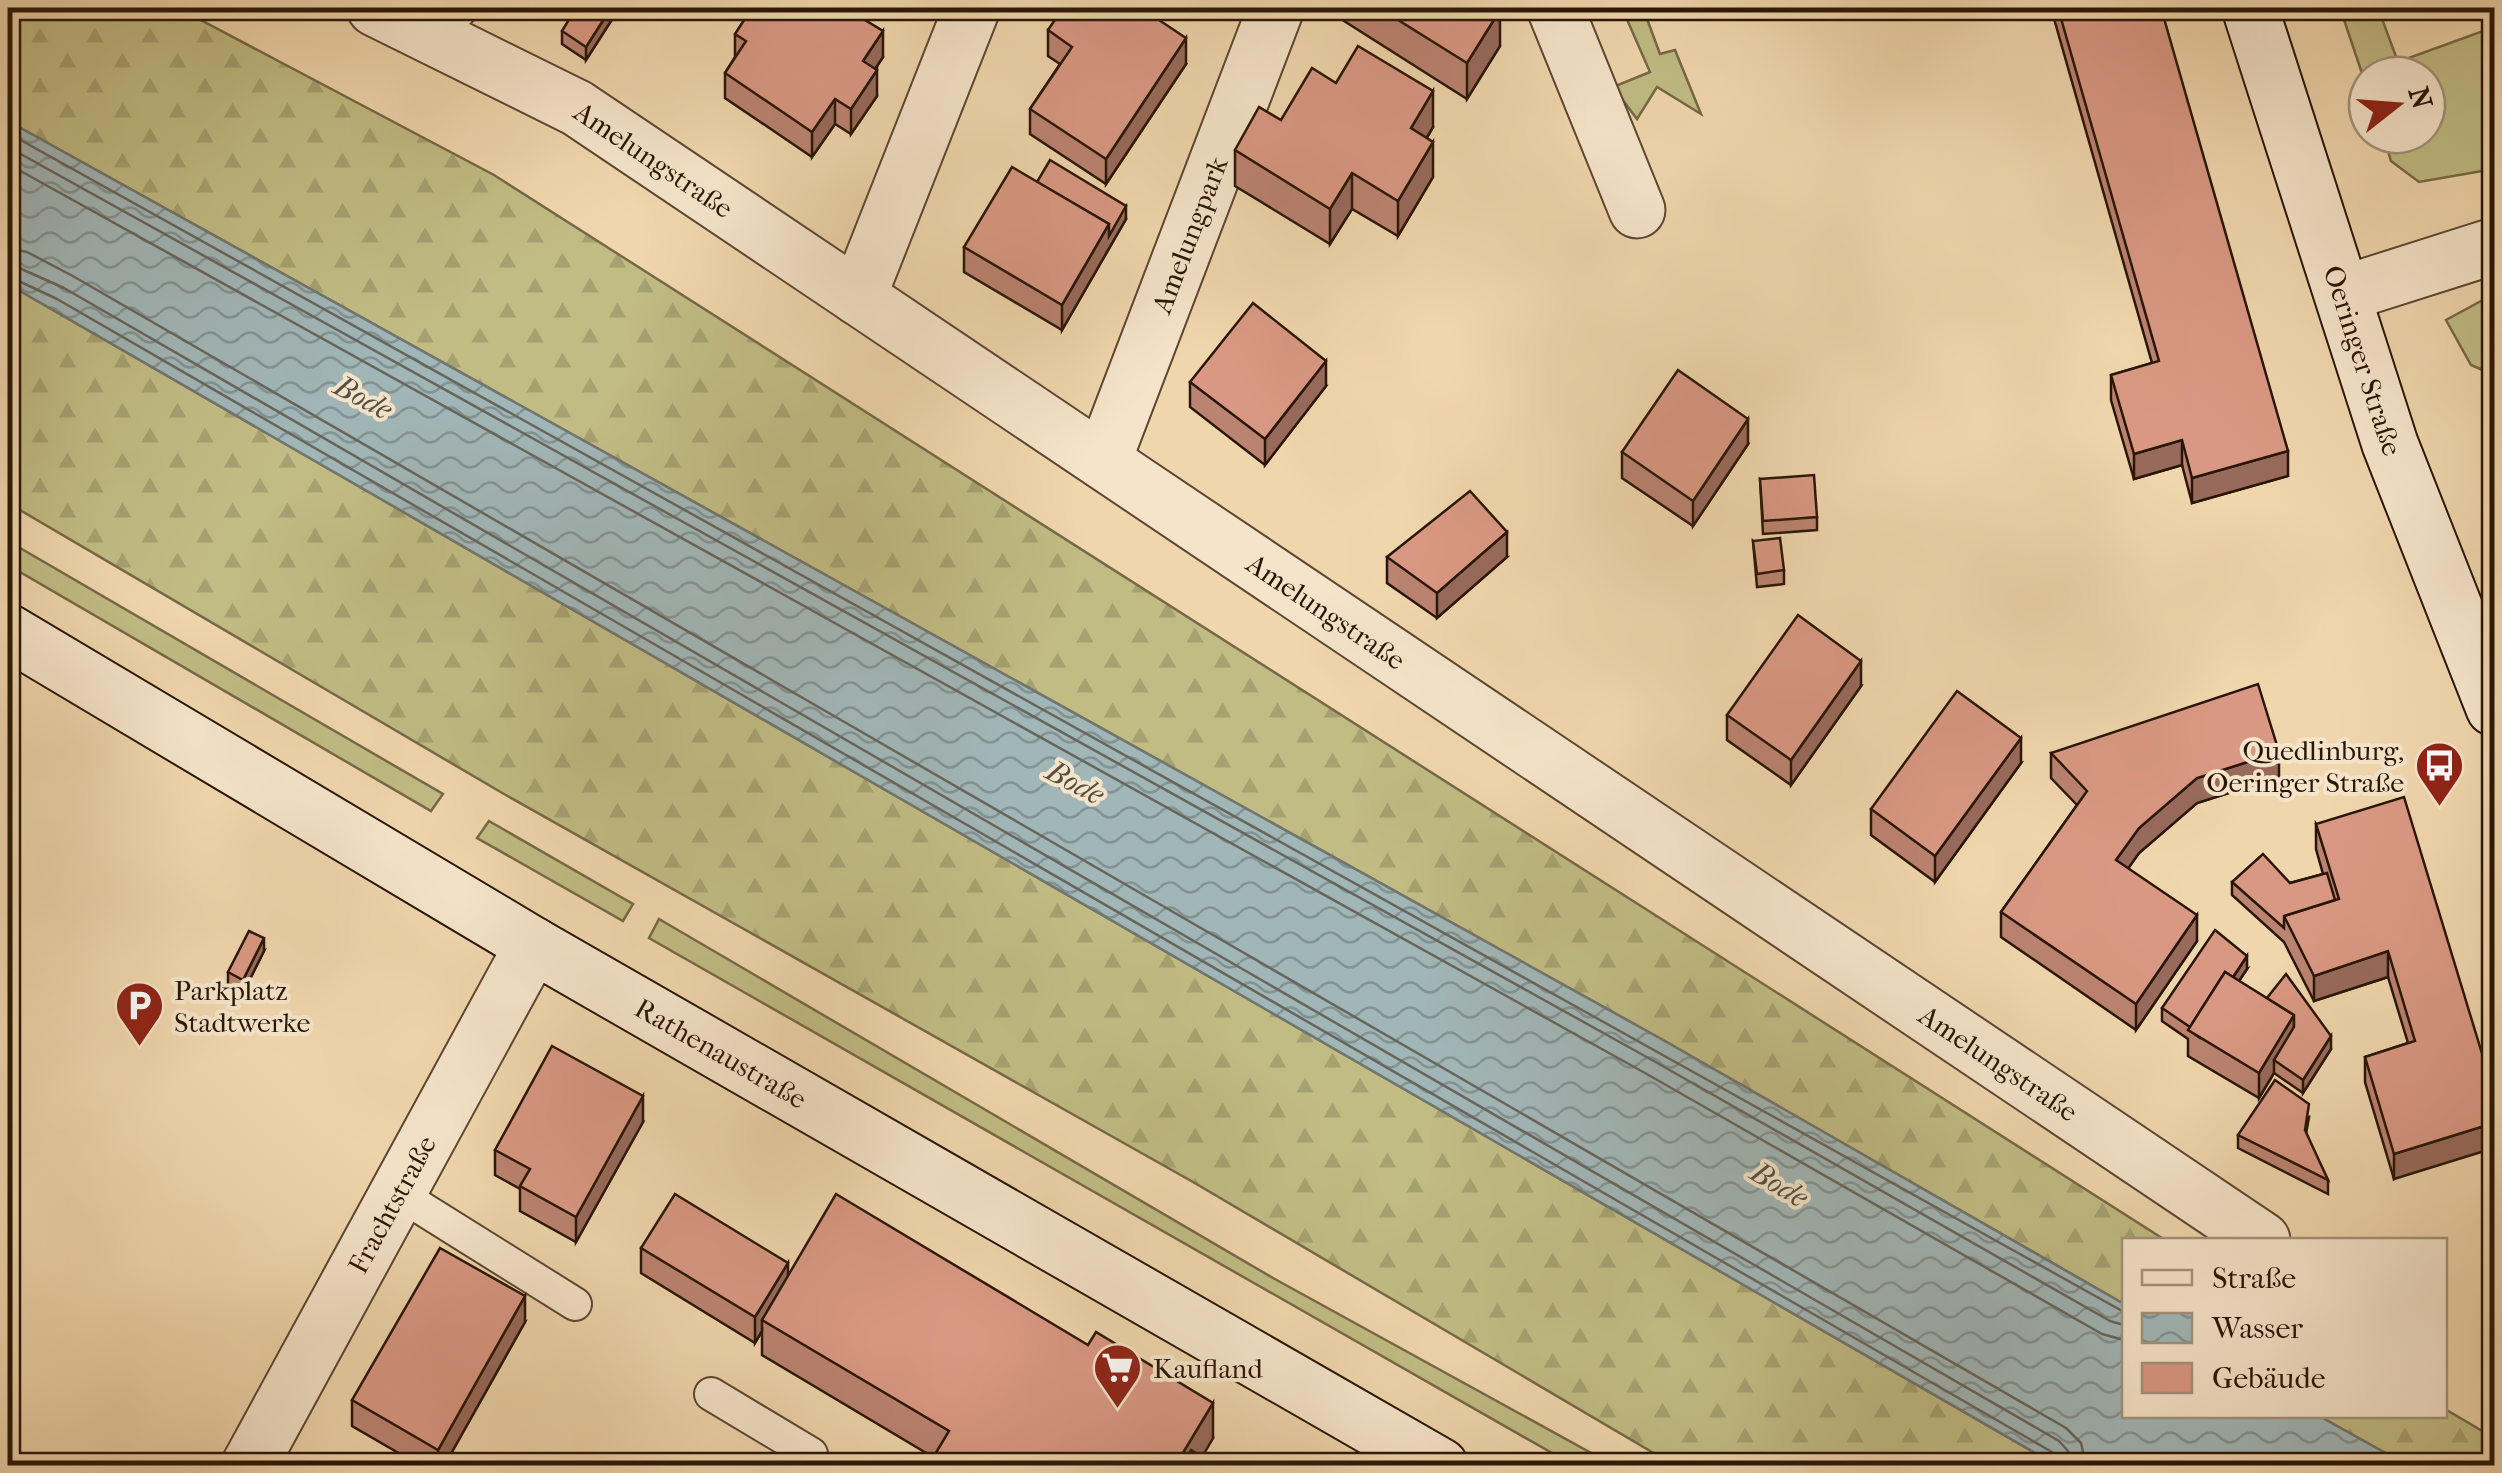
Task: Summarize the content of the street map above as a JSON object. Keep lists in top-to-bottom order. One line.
{"streets":{"street":["Amelungstraße","Amelungpark","Oeringer Straße","Rathenaustraße","Frachtstraße"]},"crossings":[["Amelungstraße","Amelungpark"],["Rathenaustraße","Frachtstraße"]],"water":["Bode"],"places":{"bus stop":["Quedlinburg, Oeringer Straße"],"parking":["Parkplatz Stadtwerke"],"supermarket":["Kaufland"]},"legend":["Straße","Wasser","Gebäude"],"north":"right"}
